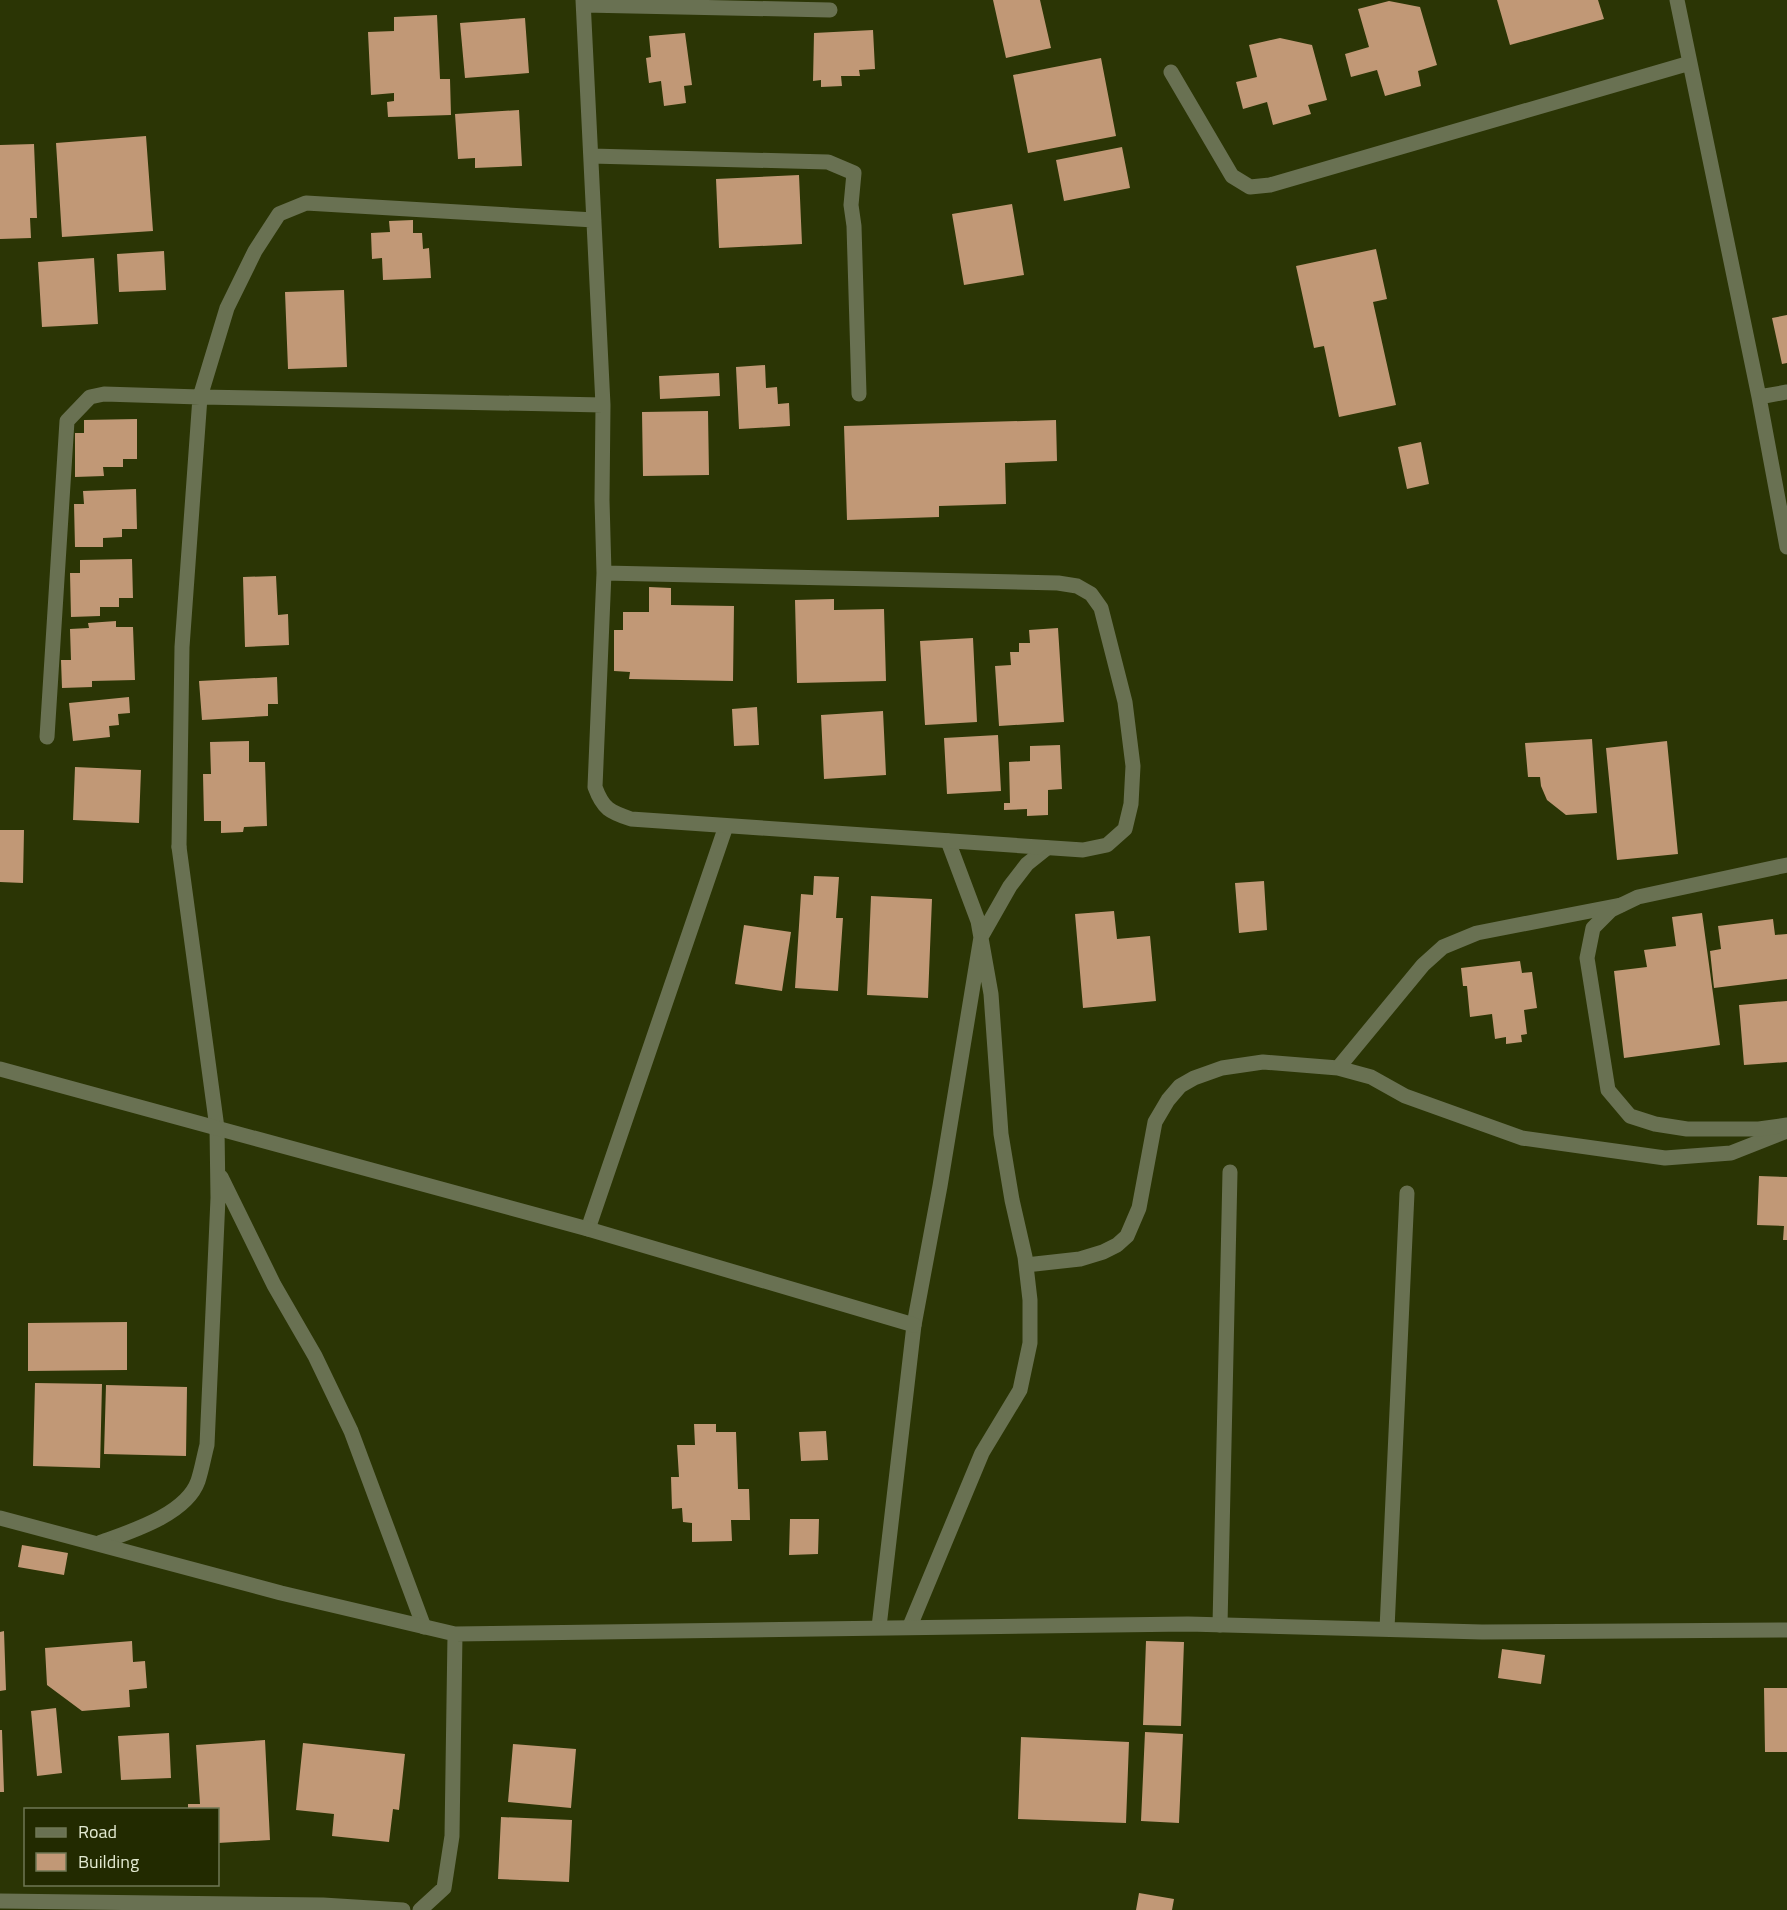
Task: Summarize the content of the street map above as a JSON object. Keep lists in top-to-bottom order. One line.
{"legend":["Road","Building"]}
